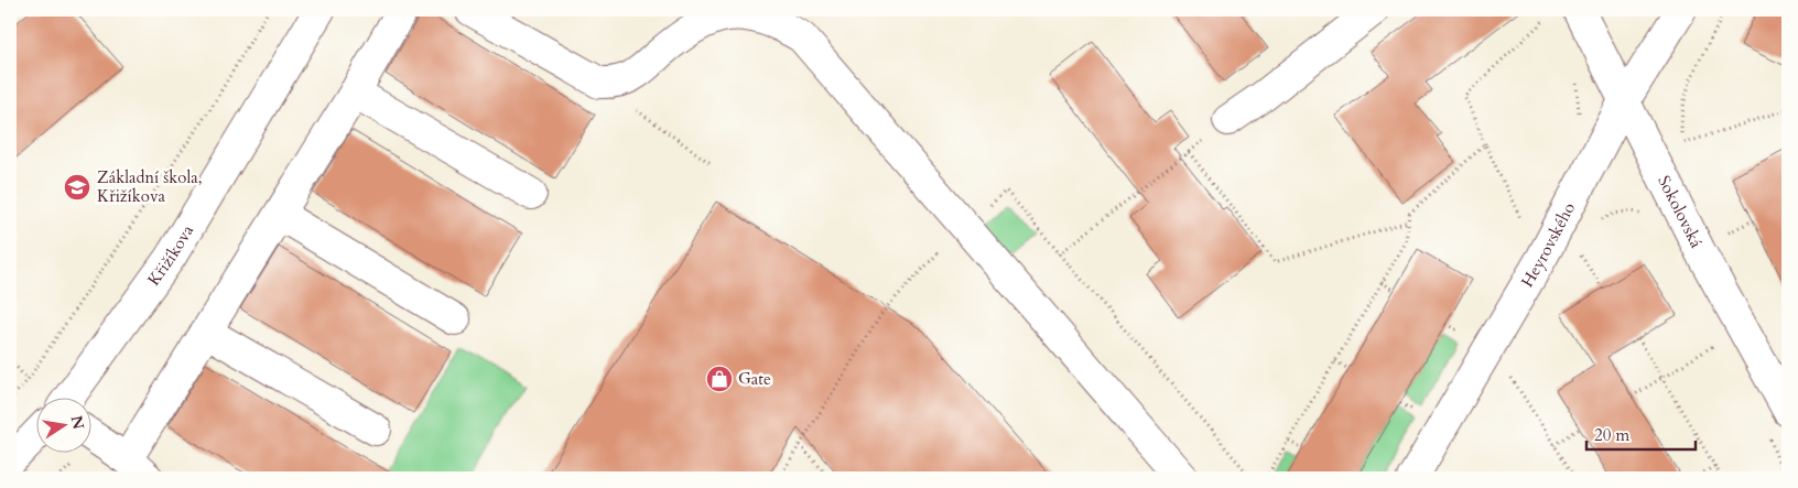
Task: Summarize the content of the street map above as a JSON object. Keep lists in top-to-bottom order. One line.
{"streets":{"street":["Sokolovská","Heyrovského","Křižíkova"]},"crossings":[["Sokolovská","Heyrovského"]],"places":{"school or university":["Základní škola, Křižíkova"],"shop":["Gate"]},"scale_bar":"20 m","north":"right"}
